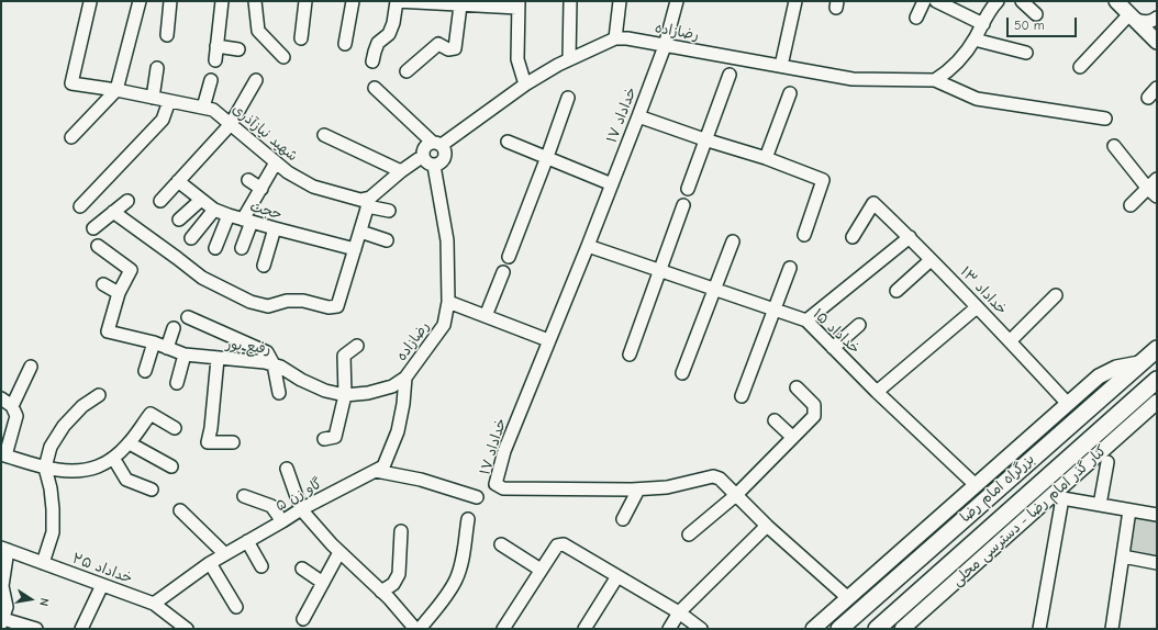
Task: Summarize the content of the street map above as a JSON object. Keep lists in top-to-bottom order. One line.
{"streets":{"highway":["بزرگراه امام رضا"],"main road":["کنار گذر امام رضا - دسترسی محلی"],"street":["رضازاده","خداداد ۱۷","شهید نیازآذری","حجت","خداداد ۱۳","خداداد ۱۵","رفیع پور","گاو زن ۵","خداداد ۲۵"]},"crossings":[["رضازاده","خداداد ۱۷"],["رضازاده","رفیع پور"],["رضازاده","گاو زن ۵"],["خداداد ۱۷","خداداد ۱۵"],["رفیع پور","گاو زن ۵"],["گاو زن ۵","خداداد ۲۵"]],"scale_bar":"50 m","north":"right"}
